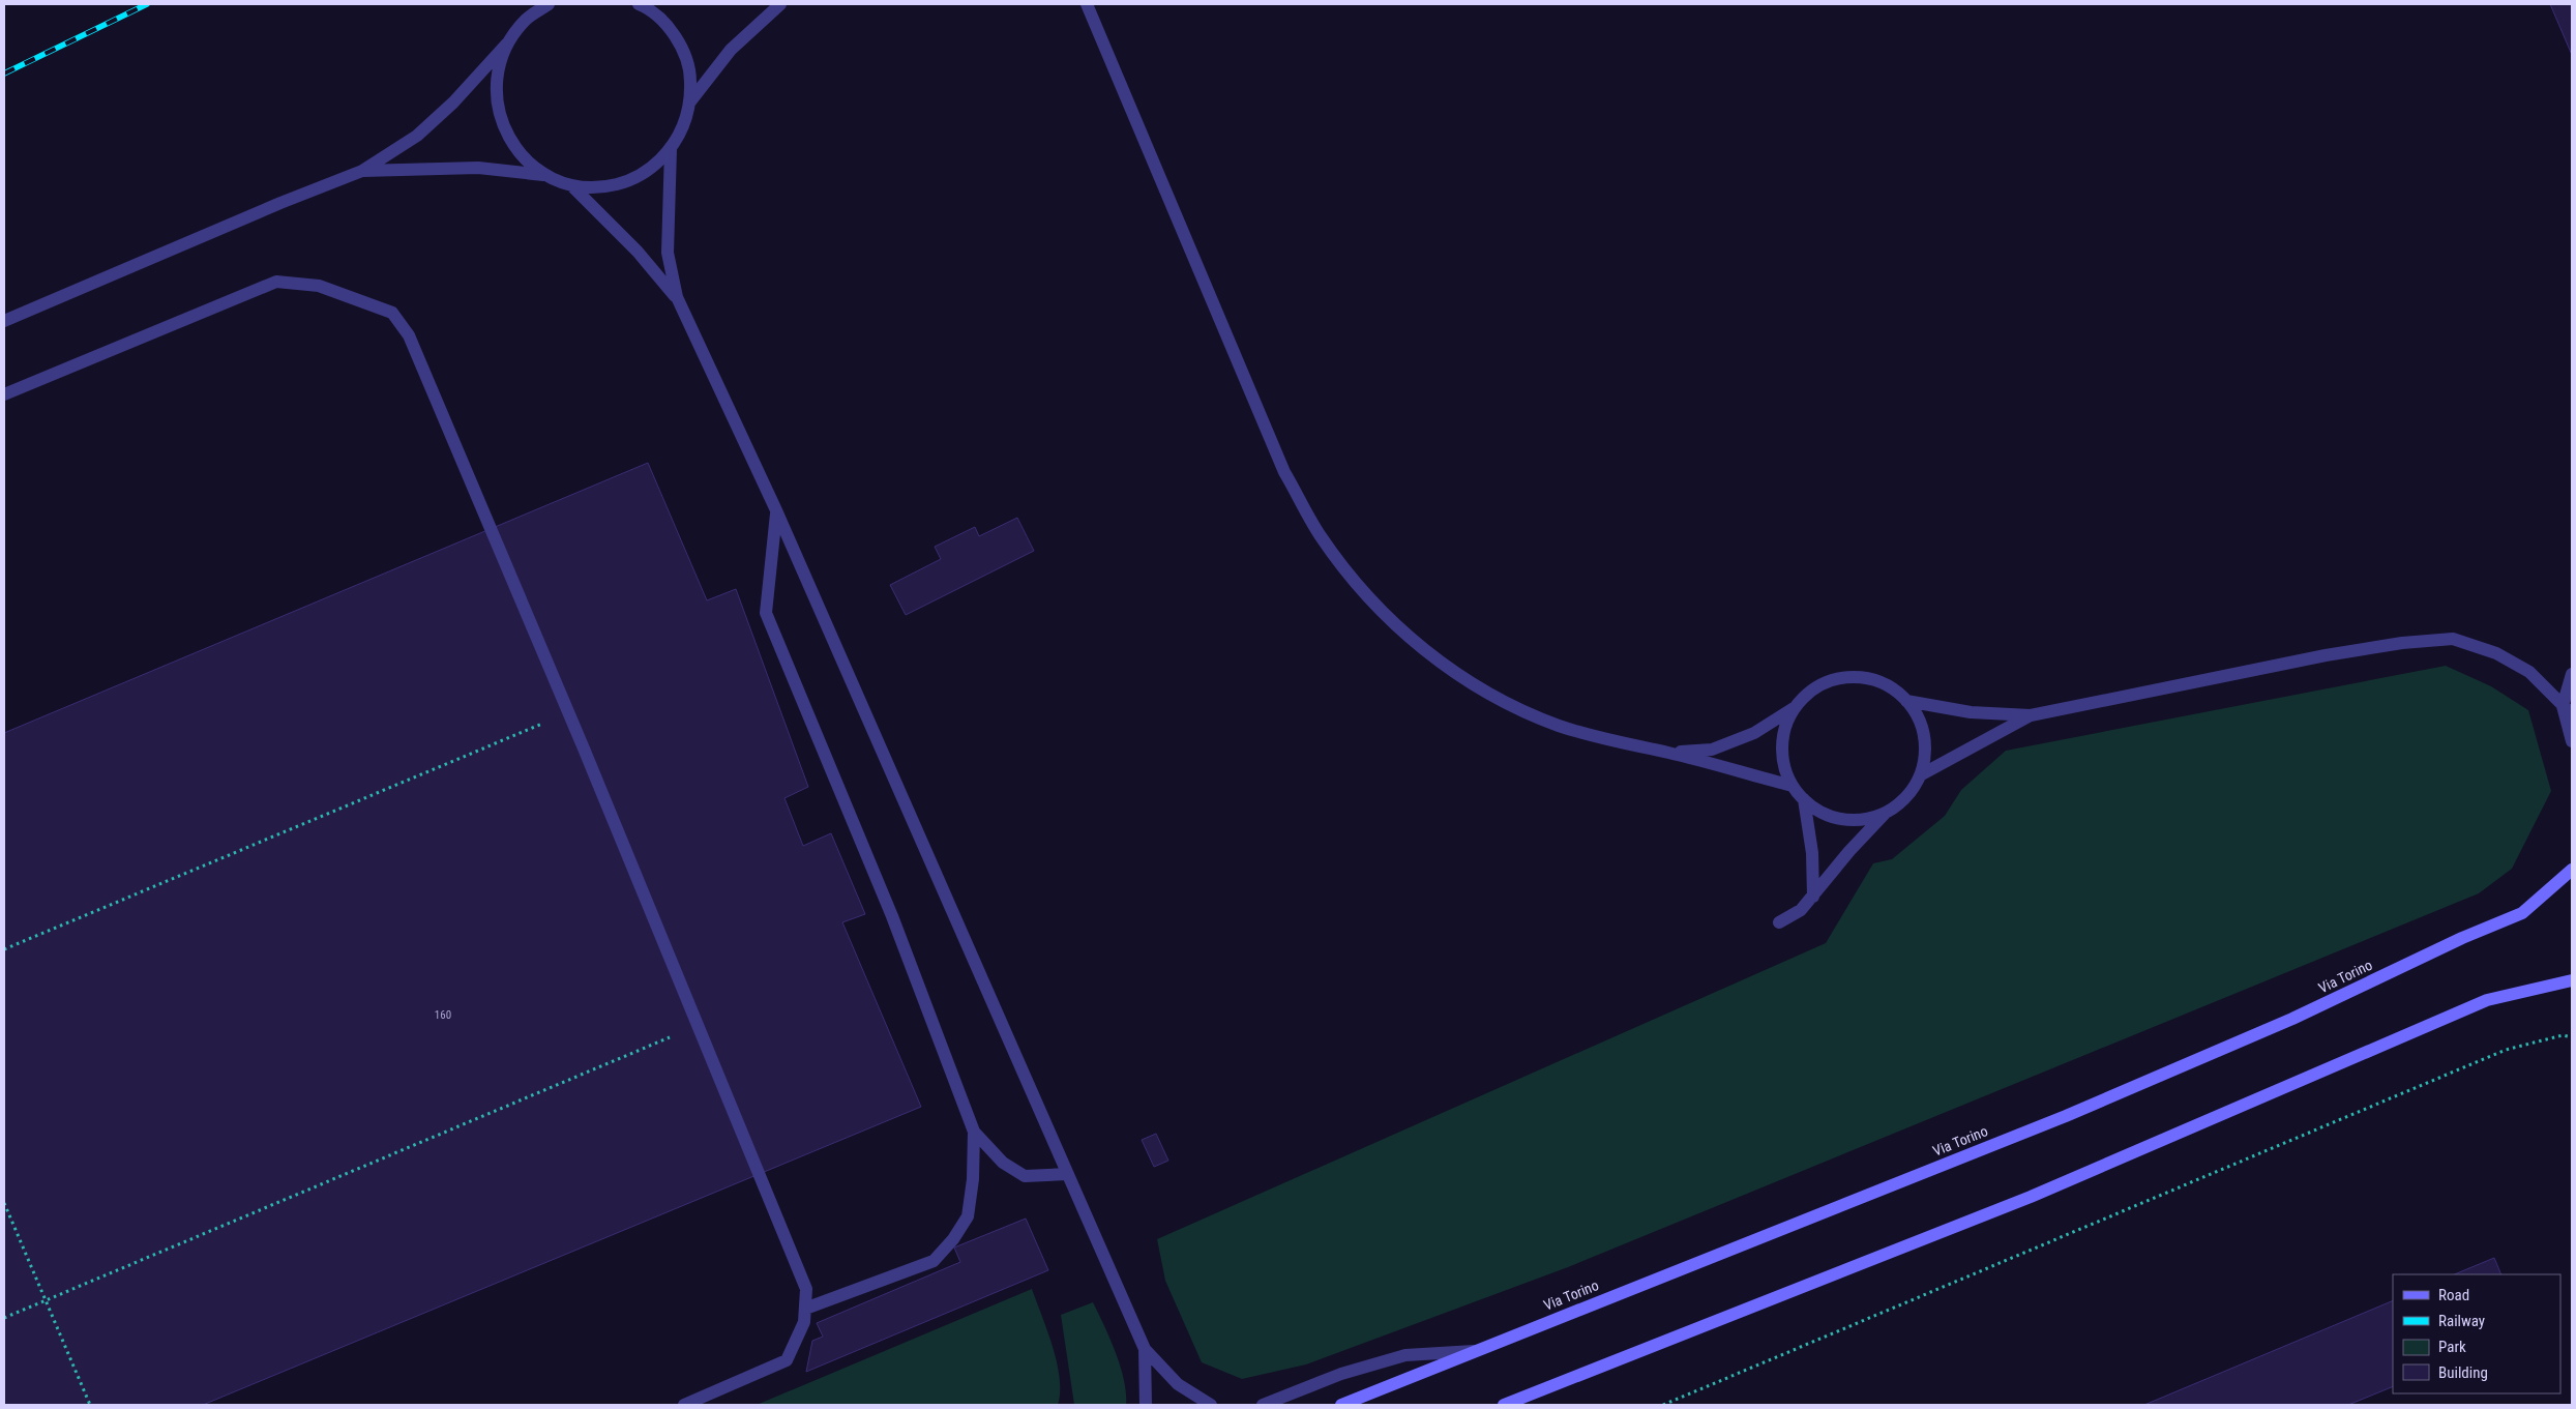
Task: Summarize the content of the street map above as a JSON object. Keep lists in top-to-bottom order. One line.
{"streets":{"main road":["Via Torino"]},"house_numbers":["160"],"legend":["Road","Railway","Park","Building"]}
